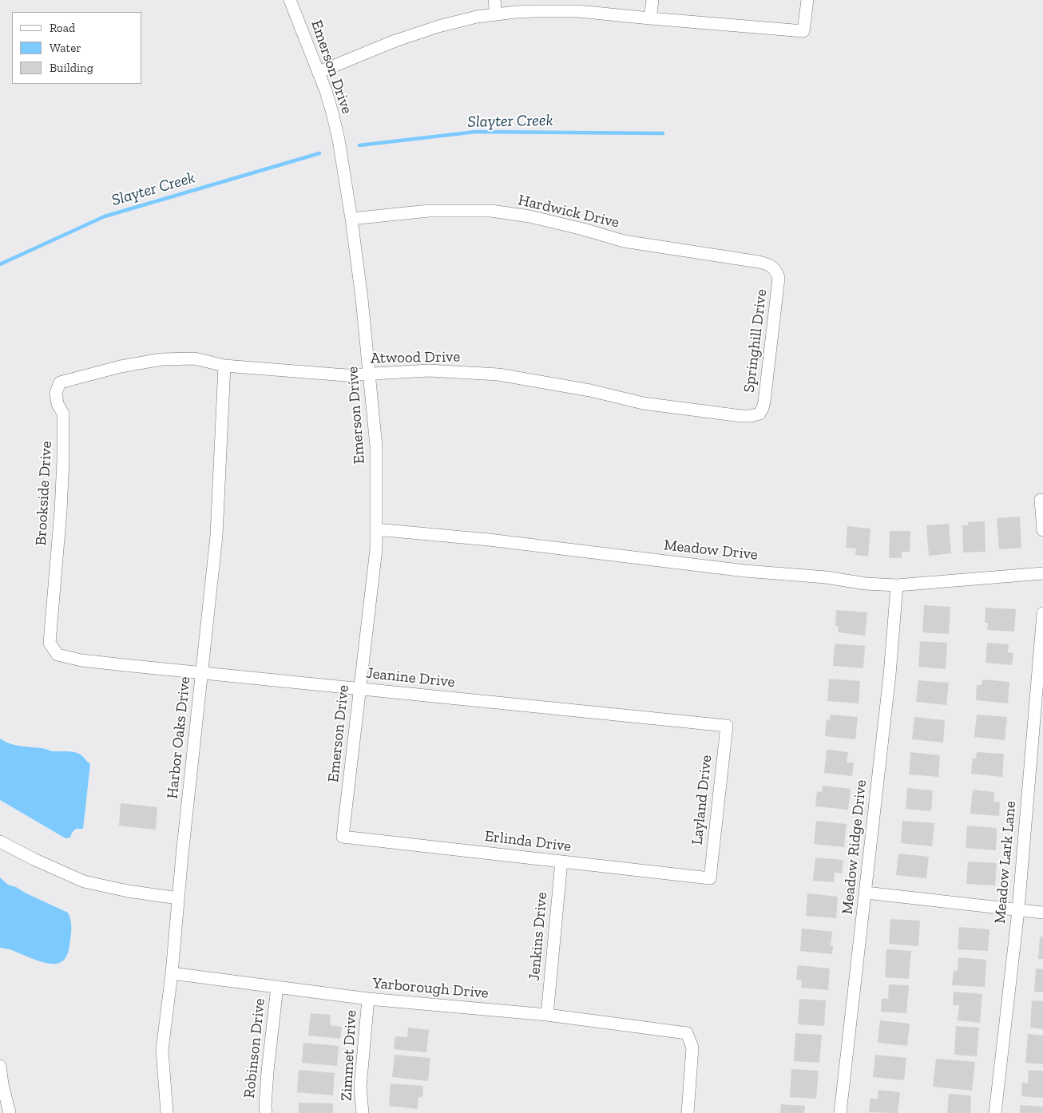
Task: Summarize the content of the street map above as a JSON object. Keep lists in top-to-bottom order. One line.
{"streets":{"street":["Emerson Drive","Hardwick Drive","Springhill Drive","Atwood Drive","Brookside Drive","Meadow Drive","Jeanine Drive","Harbor Oaks Drive","Layland Drive","Erlinda Drive","Meadow Ridge Drive","Meadow Lark Lane","Jenkins Drive","Yarborough Drive","Robinson Drive","Zimmet Drive"]},"crossings":[["Emerson Drive","Hardwick Drive"],["Emerson Drive","Atwood Drive"],["Emerson Drive","Meadow Drive"],["Emerson Drive","Jeanine Drive"],["Emerson Drive","Erlinda Drive"],["Hardwick Drive","Springhill Drive"],["Springhill Drive","Atwood Drive"],["Atwood Drive","Brookside Drive"],["Atwood Drive","Harbor Oaks Drive"],["Brookside Drive","Jeanine Drive"],["Meadow Drive","Meadow Ridge Drive"],["Jeanine Drive","Harbor Oaks Drive"],["Jeanine Drive","Layland Drive"],["Harbor Oaks Drive","Yarborough Drive"],["Layland Drive","Erlinda Drive"],["Erlinda Drive","Jenkins Drive"],["Jenkins Drive","Yarborough Drive"],["Yarborough Drive","Robinson Drive"],["Yarborough Drive","Zimmet Drive"]],"water":["Slayter Creek"],"legend":["Road","Water","Building"]}
